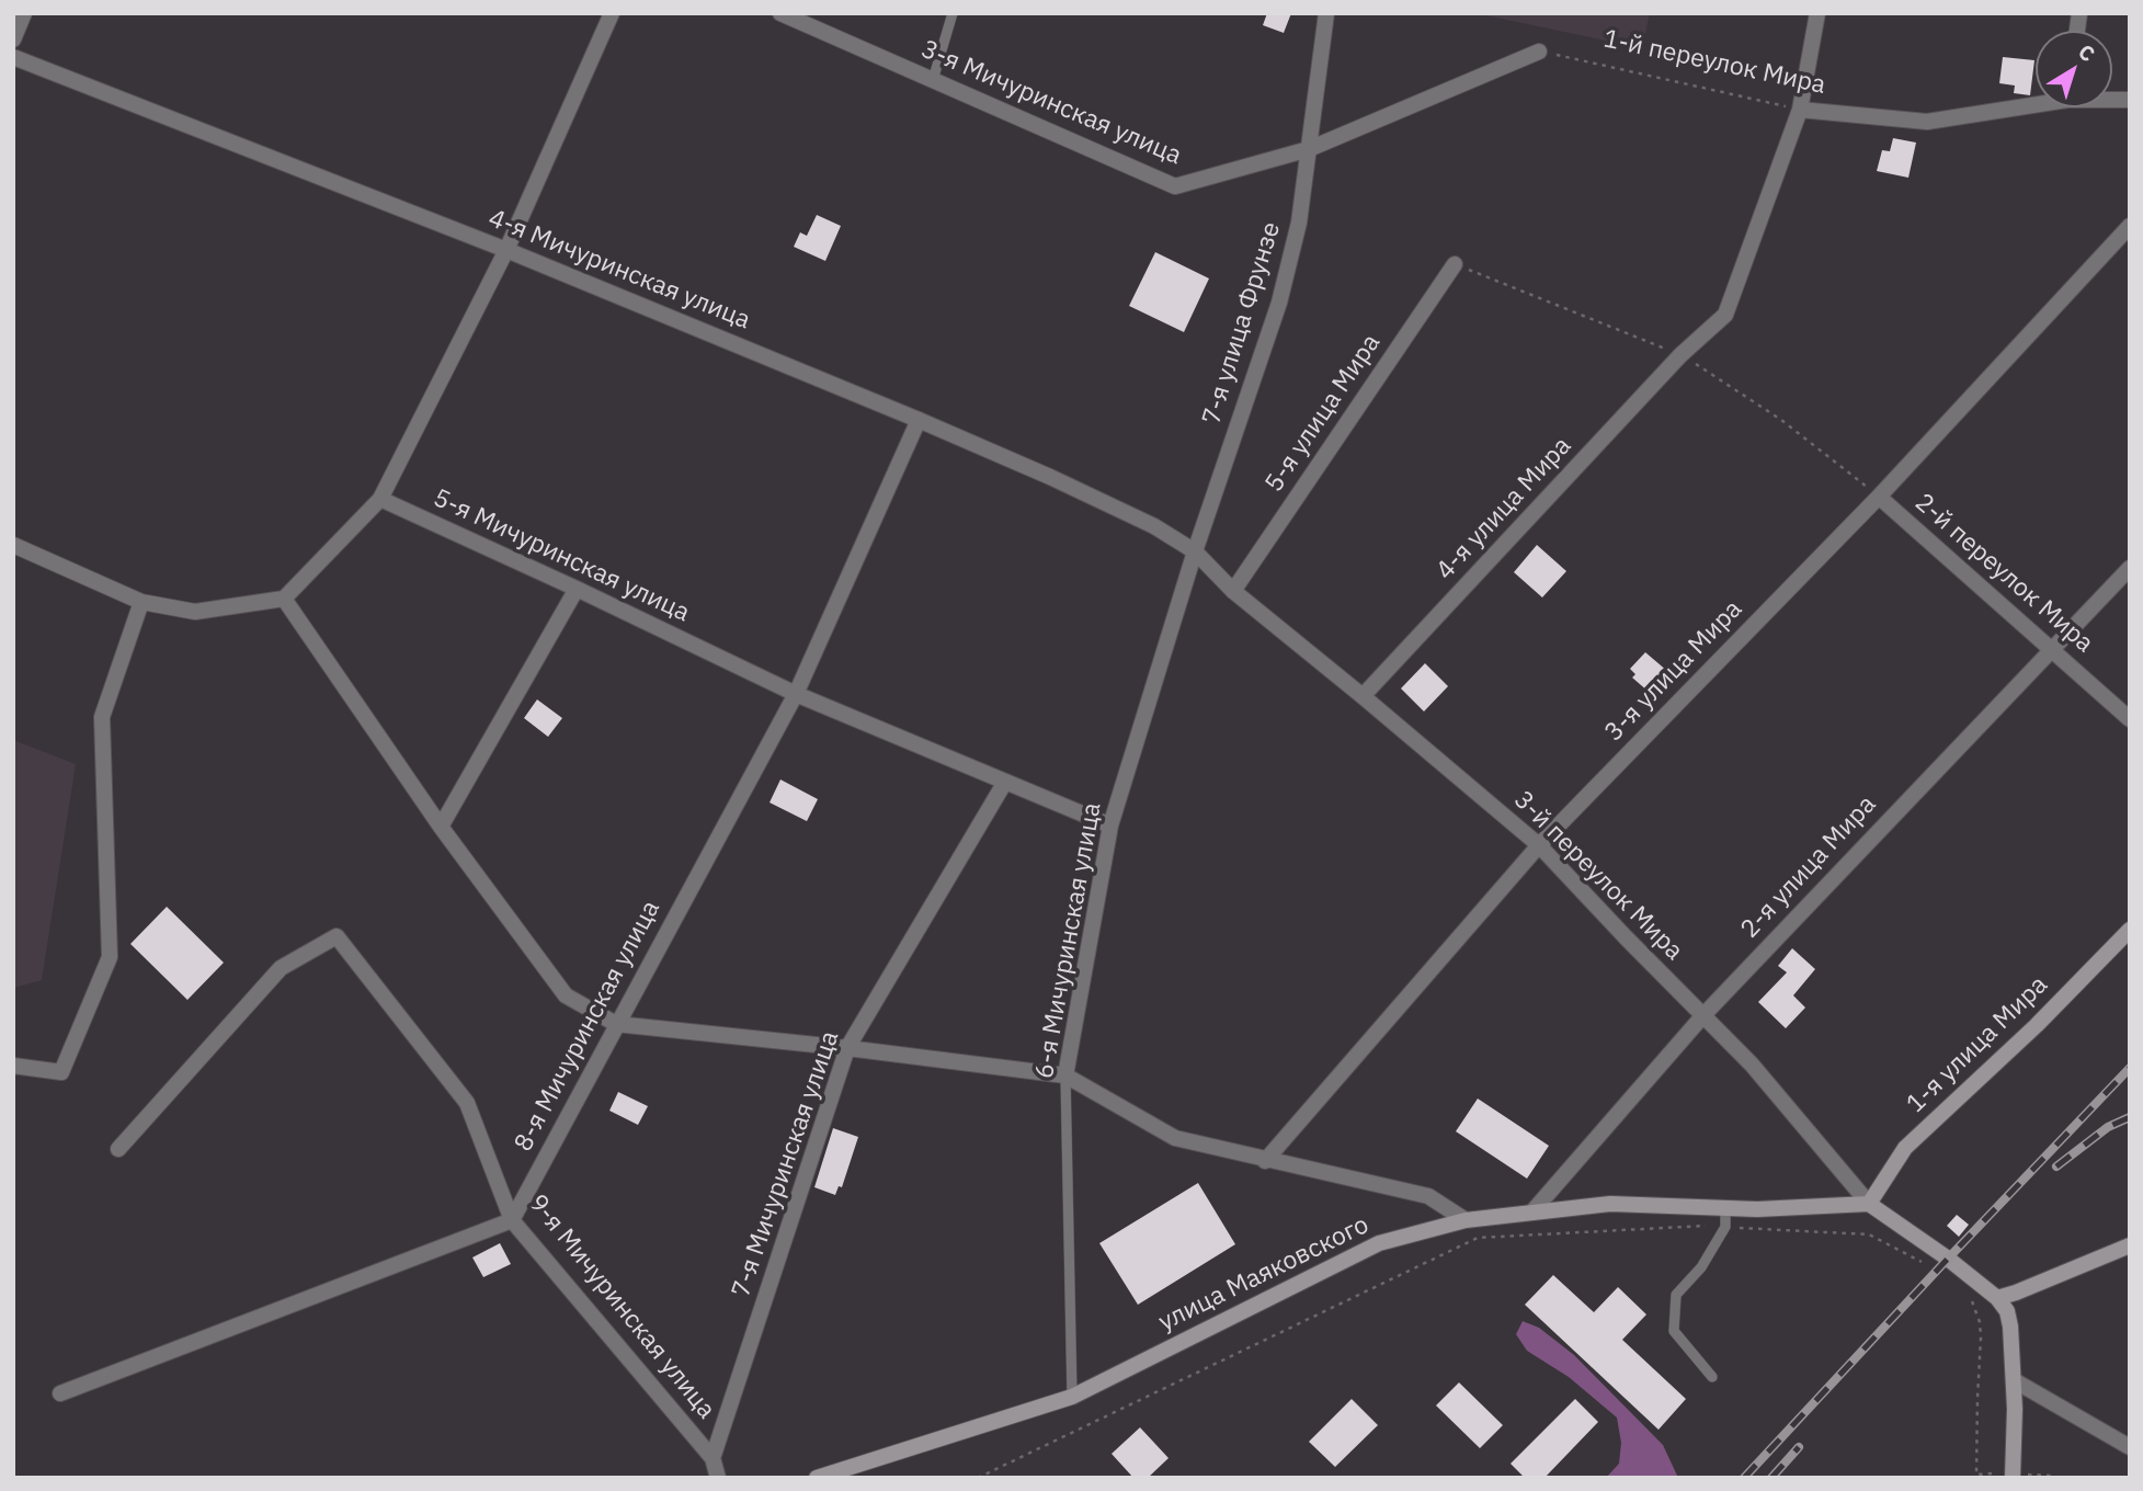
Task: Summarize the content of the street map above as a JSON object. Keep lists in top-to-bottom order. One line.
{"streets":{"main road":["1-я улица Мира","улица Маяковского"],"street":["1-й переулок Мира","3-я Мичуринская улица","4-я Мичуринская улица","7-я улица Фрунзе","5-я улица Мира","4-я улица Мира","5-я Мичуринская улица","2-й переулок Мира","3-я улица Мира","2-я улица Мира","3-й переулок Мира","6-я Мичуринская улица","8-я Мичуринская улица","7-я Мичуринская улица","9-я Мичуринская улица"]},"crossings":[["1-й переулок Мира","4-я улица Мира"],["3-я Мичуринская улица","7-я улица Фрунзе"],["4-я Мичуринская улица","7-я улица Фрунзе"],["4-я Мичуринская улица","3-й переулок Мира"],["4-я Мичуринская улица","6-я Мичуринская улица"],["4-я Мичуринская улица","8-я Мичуринская улица"],["7-я улица Фрунзе","3-й переулок Мира"],["7-я улица Фрунзе","6-я Мичуринская улица"],["5-я улица Мира","3-й переулок Мира"],["4-я улица Мира","3-й переулок Мира"],["5-я Мичуринская улица","6-я Мичуринская улица"],["5-я Мичуринская улица","8-я Мичуринская улица"],["5-я Мичуринская улица","7-я Мичуринская улица"],["2-й переулок Мира","3-я улица Мира"],["2-й переулок Мира","2-я улица Мира"],["3-я улица Мира","3-й переулок Мира"],["2-я улица Мира","3-й переулок Мира"],["2-я улица Мира","улица Маяковского"],["3-й переулок Мира","6-я Мичуринская улица"],["3-й переулок Мира","1-я улица Мира"],["3-й переулок Мира","улица Маяковского"],["6-я Мичуринская улица","улица Маяковского"],["8-я Мичуринская улица","9-я Мичуринская улица"],["1-я улица Мира","улица Маяковского"],["7-я Мичуринская улица","9-я Мичуринская улица"]],"north":"top right"}
